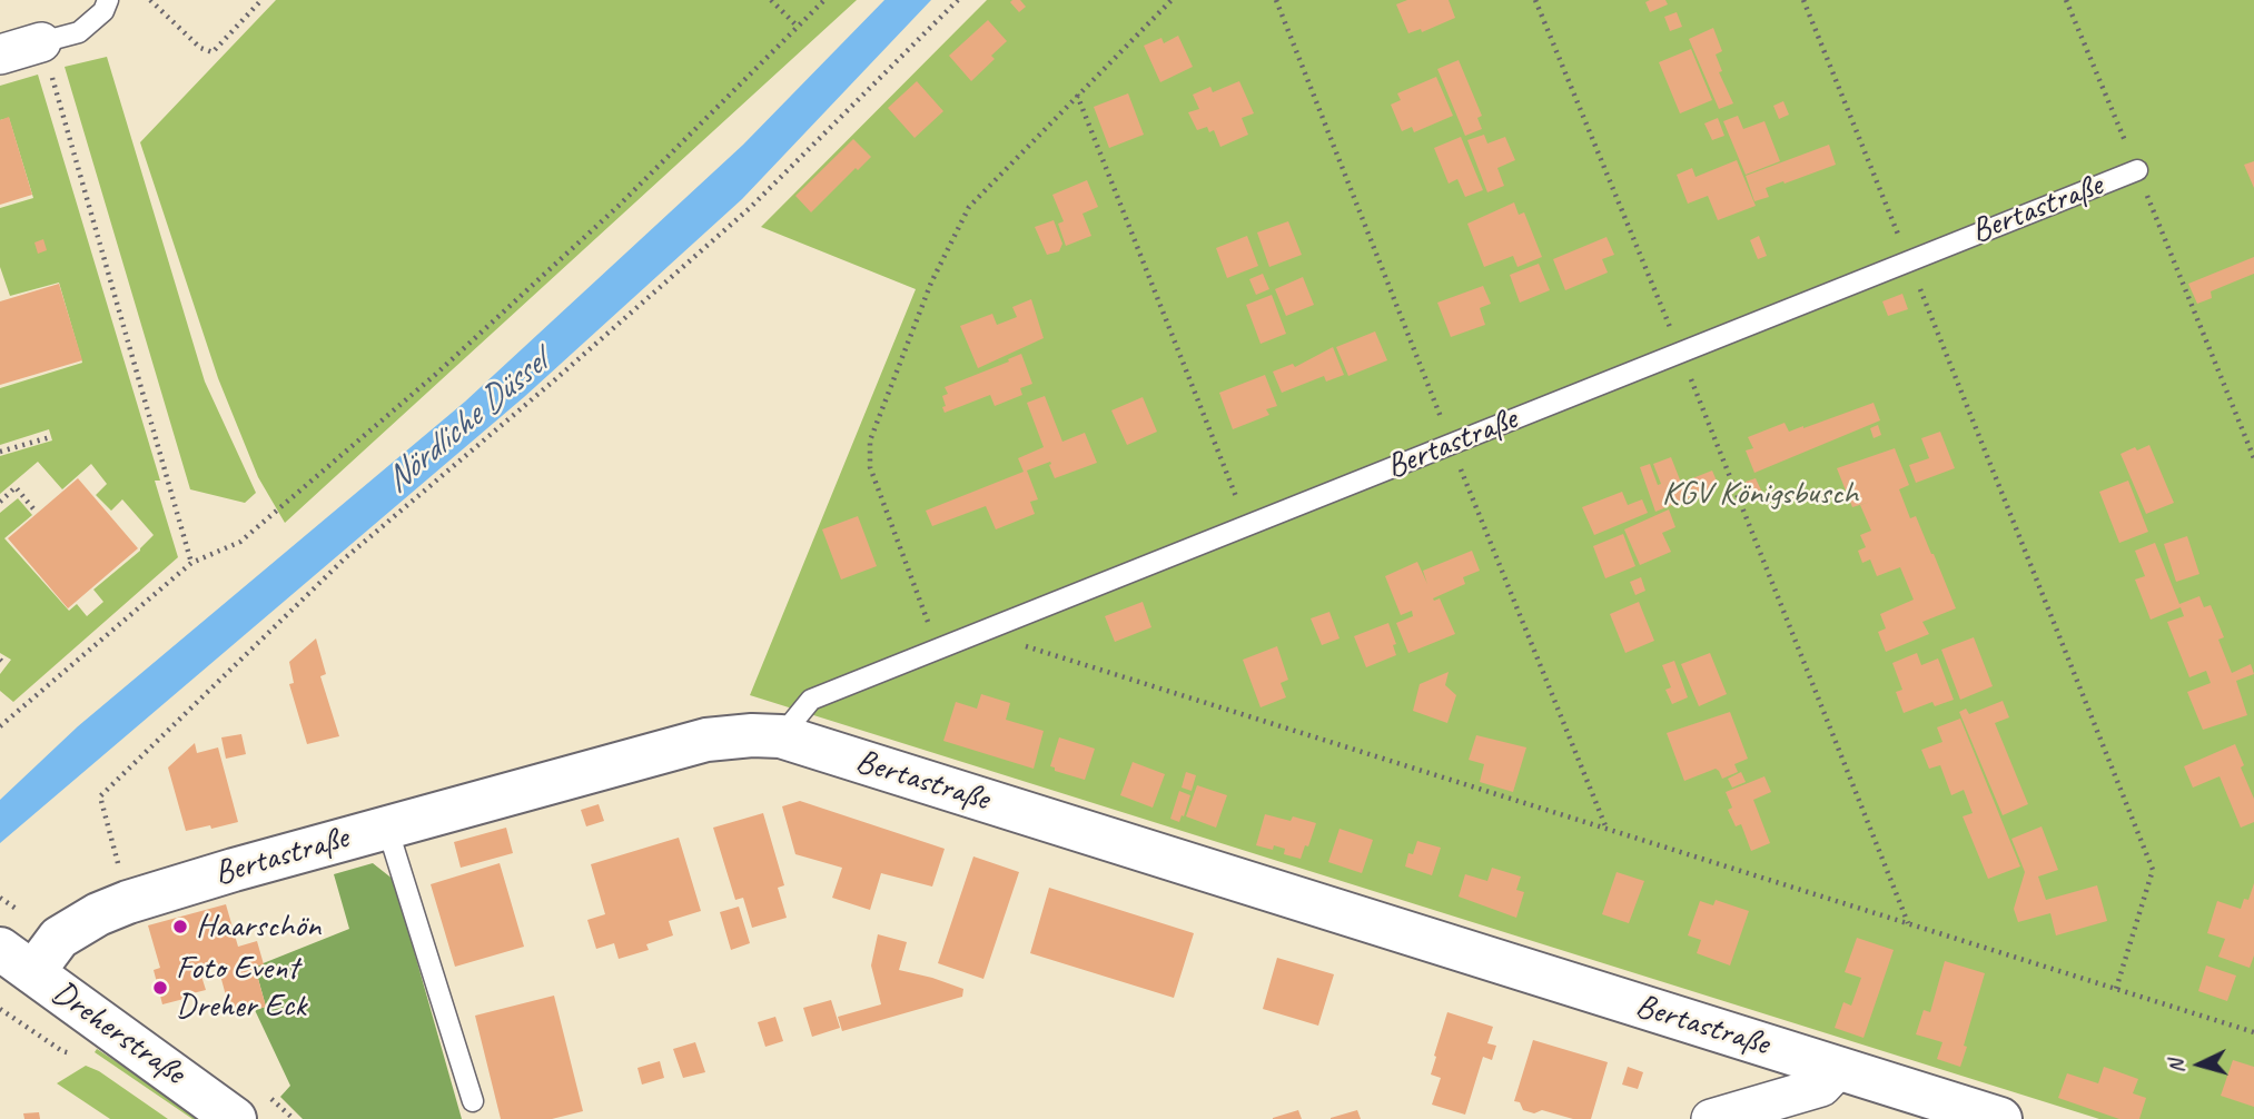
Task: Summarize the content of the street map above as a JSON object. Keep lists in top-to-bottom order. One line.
{"streets":{"street":["Bertastraße","Dreherstraße"]},"crossings":[["Bertastraße","Dreherstraße"]],"water":["Nördliche Düssel"],"parks":["KGV Königsbusch"],"places":["Haarschön","Foto Event Dreher Eck"],"north":"left"}
